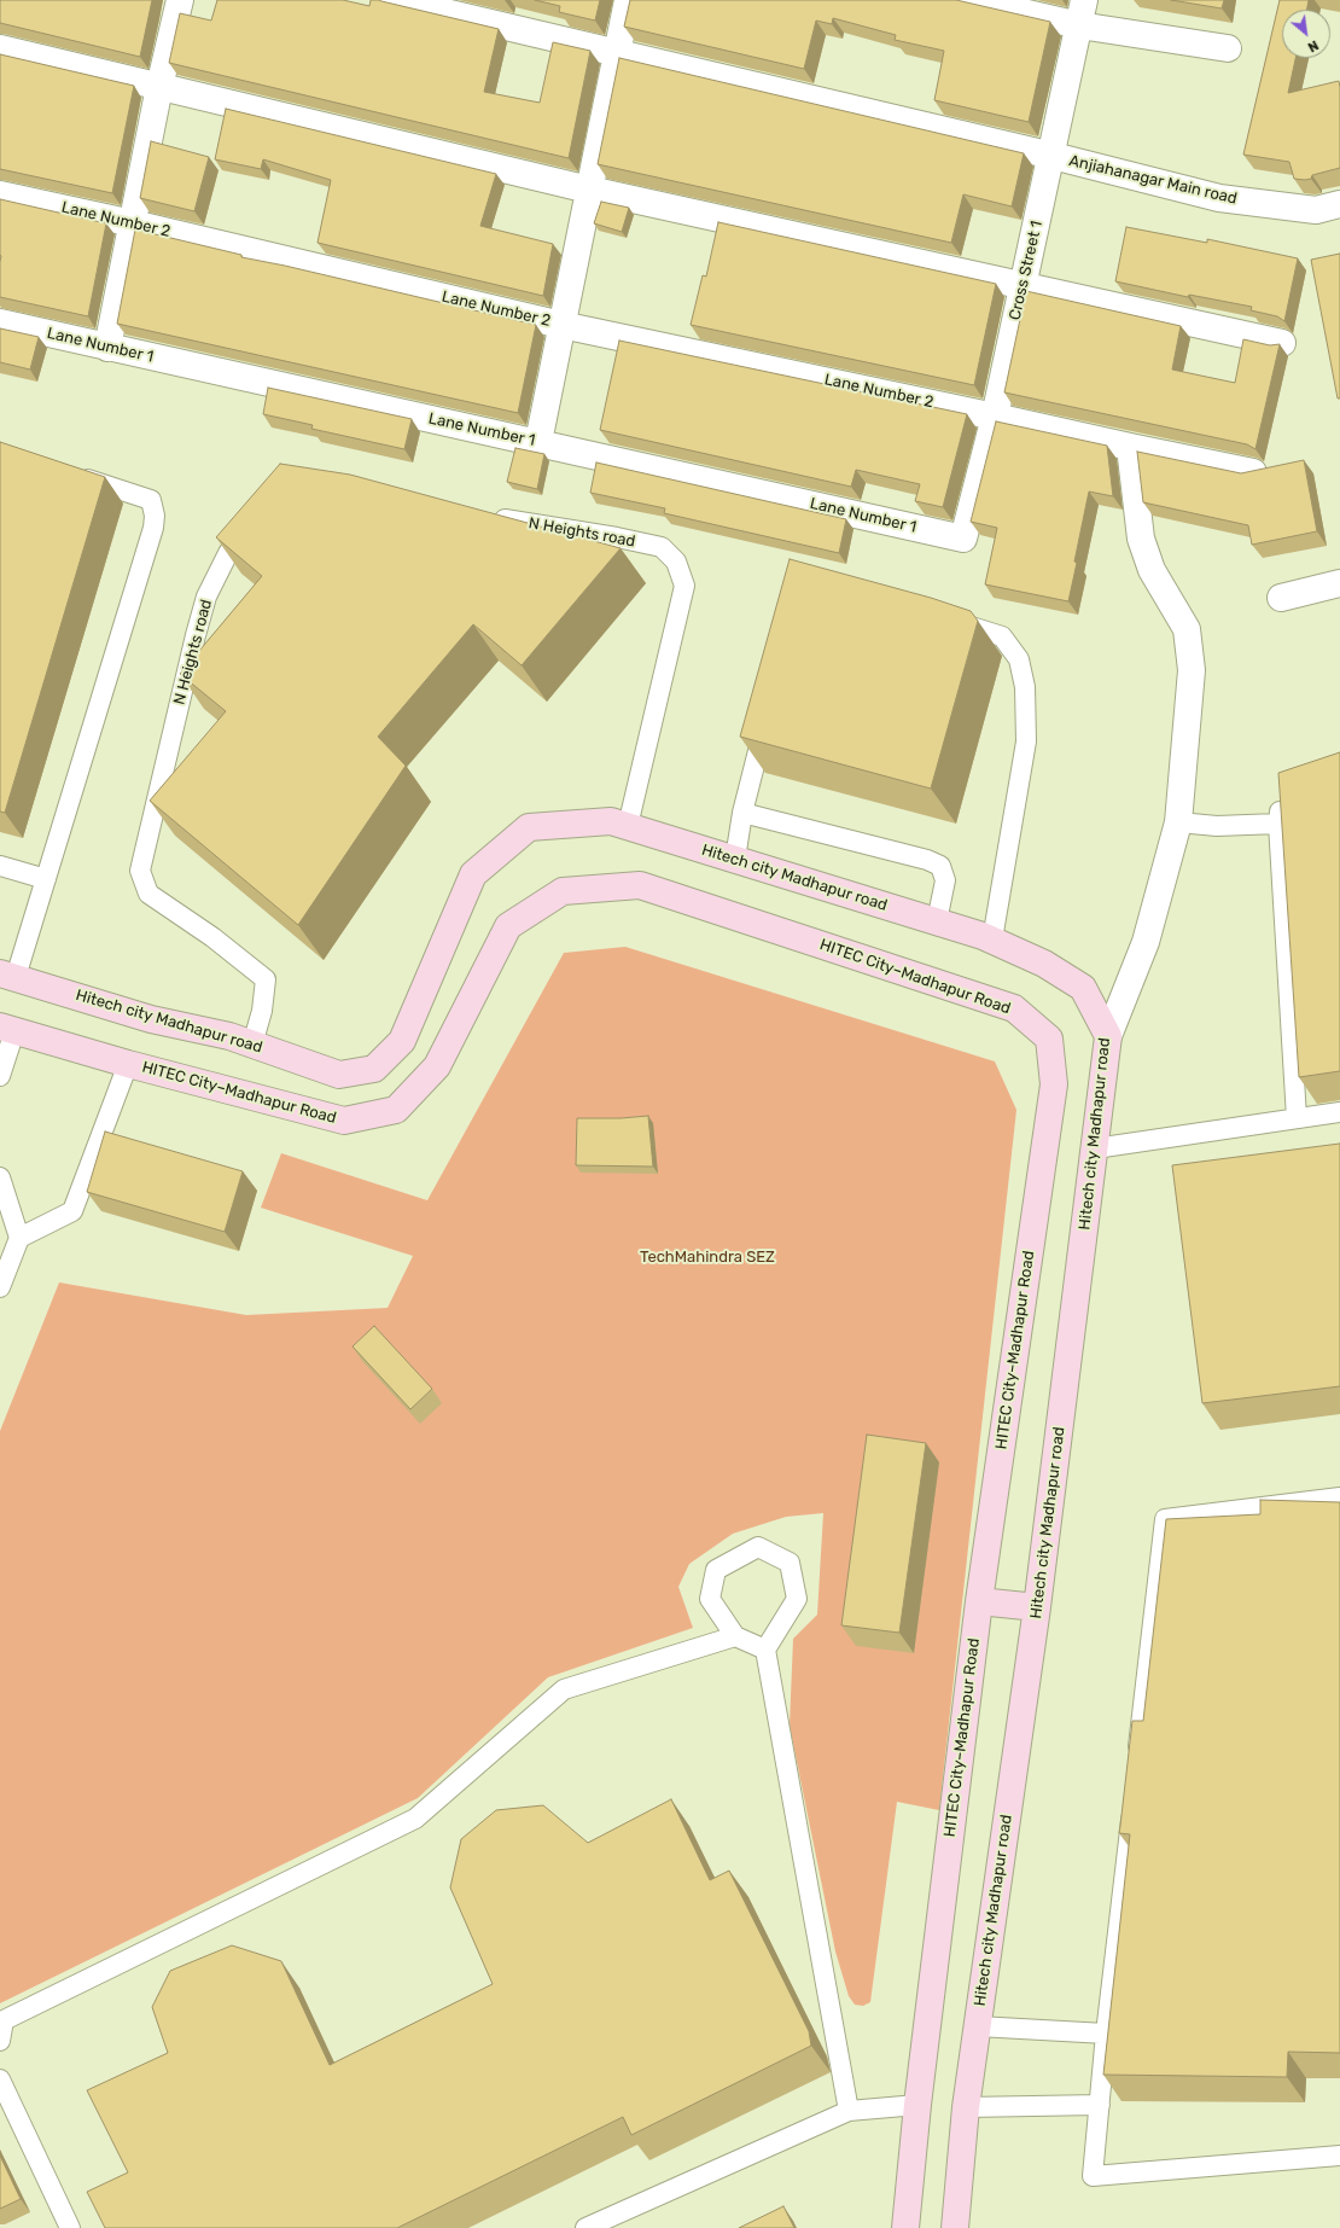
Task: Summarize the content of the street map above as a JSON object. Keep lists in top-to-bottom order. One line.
{"streets":{"main road":["Hitech city Madhapur road","HITEC City–Madhapur Road"],"street":["Anjiahanagar Main road","Lane Number 2","Cross Street 1","Lane Number 1"],"lane":["N Heights road"]},"crossings":[["Anjiahanagar Main road","Cross Street 1"],["Lane Number 2","Cross Street 1"],["Cross Street 1","Lane Number 1"],["N Heights road","Hitech city Madhapur road"]],"parks":["TechMahindra SEZ"],"north":"bottom right"}
